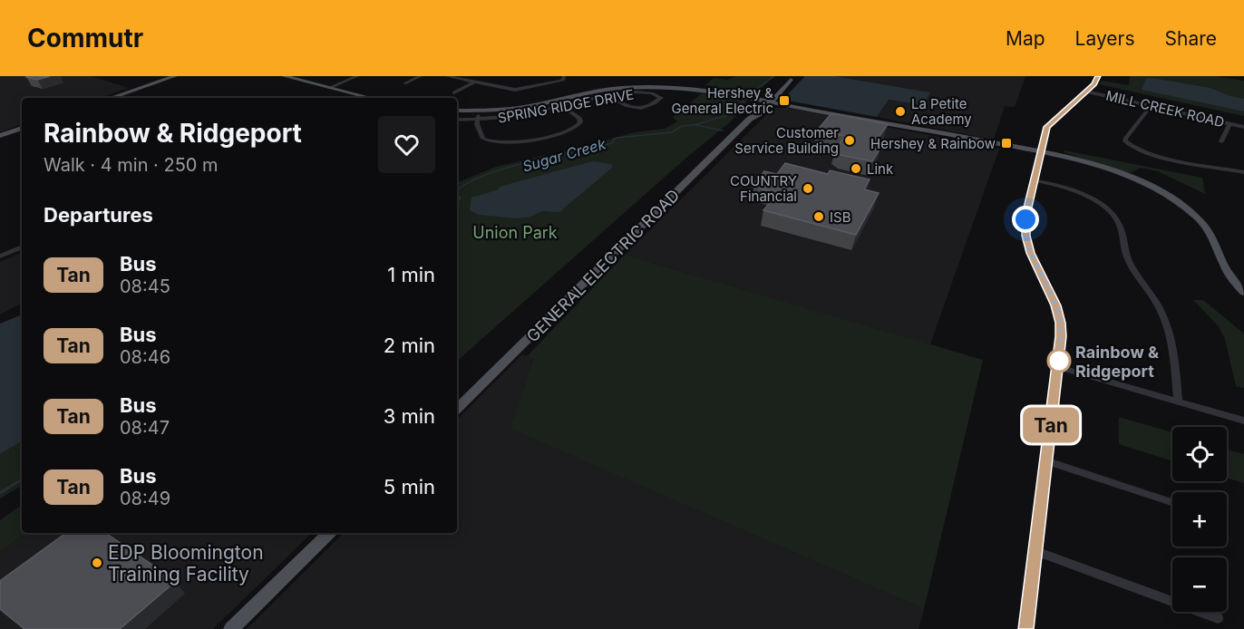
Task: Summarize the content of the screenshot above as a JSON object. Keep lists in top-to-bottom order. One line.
{"streets":{"main road":["GENERAL ELECTRIC ROAD"],"street":["SPRING RIDGE DRIVE","MILL CREEK ROAD"]},"water":["Sugar Creek"],"parks":["Union Park"],"places":{"transit":["Hershey & General Electric","Hershey & Rainbow"],"other":["La Petite Academy","Customer Service Building","Link","COUNTRY Financial","ISB","Rainbow & Ridgeport","EDP Bloomington Training Facility"]},"lines":["bus line Tan"],"page":{"header":"Commutr","nav":["Map","Layers","Share"],"on_map":"Tan","heading":[["Rainbow & Ridgeport","Walk · 4 min · 250 m"],"Departures"],"list":[{"mark":"Tan","name":"Bus","note":"08:45","value":"1 min"},{"mark":"Tan","name":"Bus","note":"08:46","value":"2 min"},{"mark":"Tan","name":"Bus","note":"08:47","value":"3 min"},{"mark":"Tan","name":"Bus","note":"08:49","value":"5 min"}],"map_buttons":["+","−"]}}
